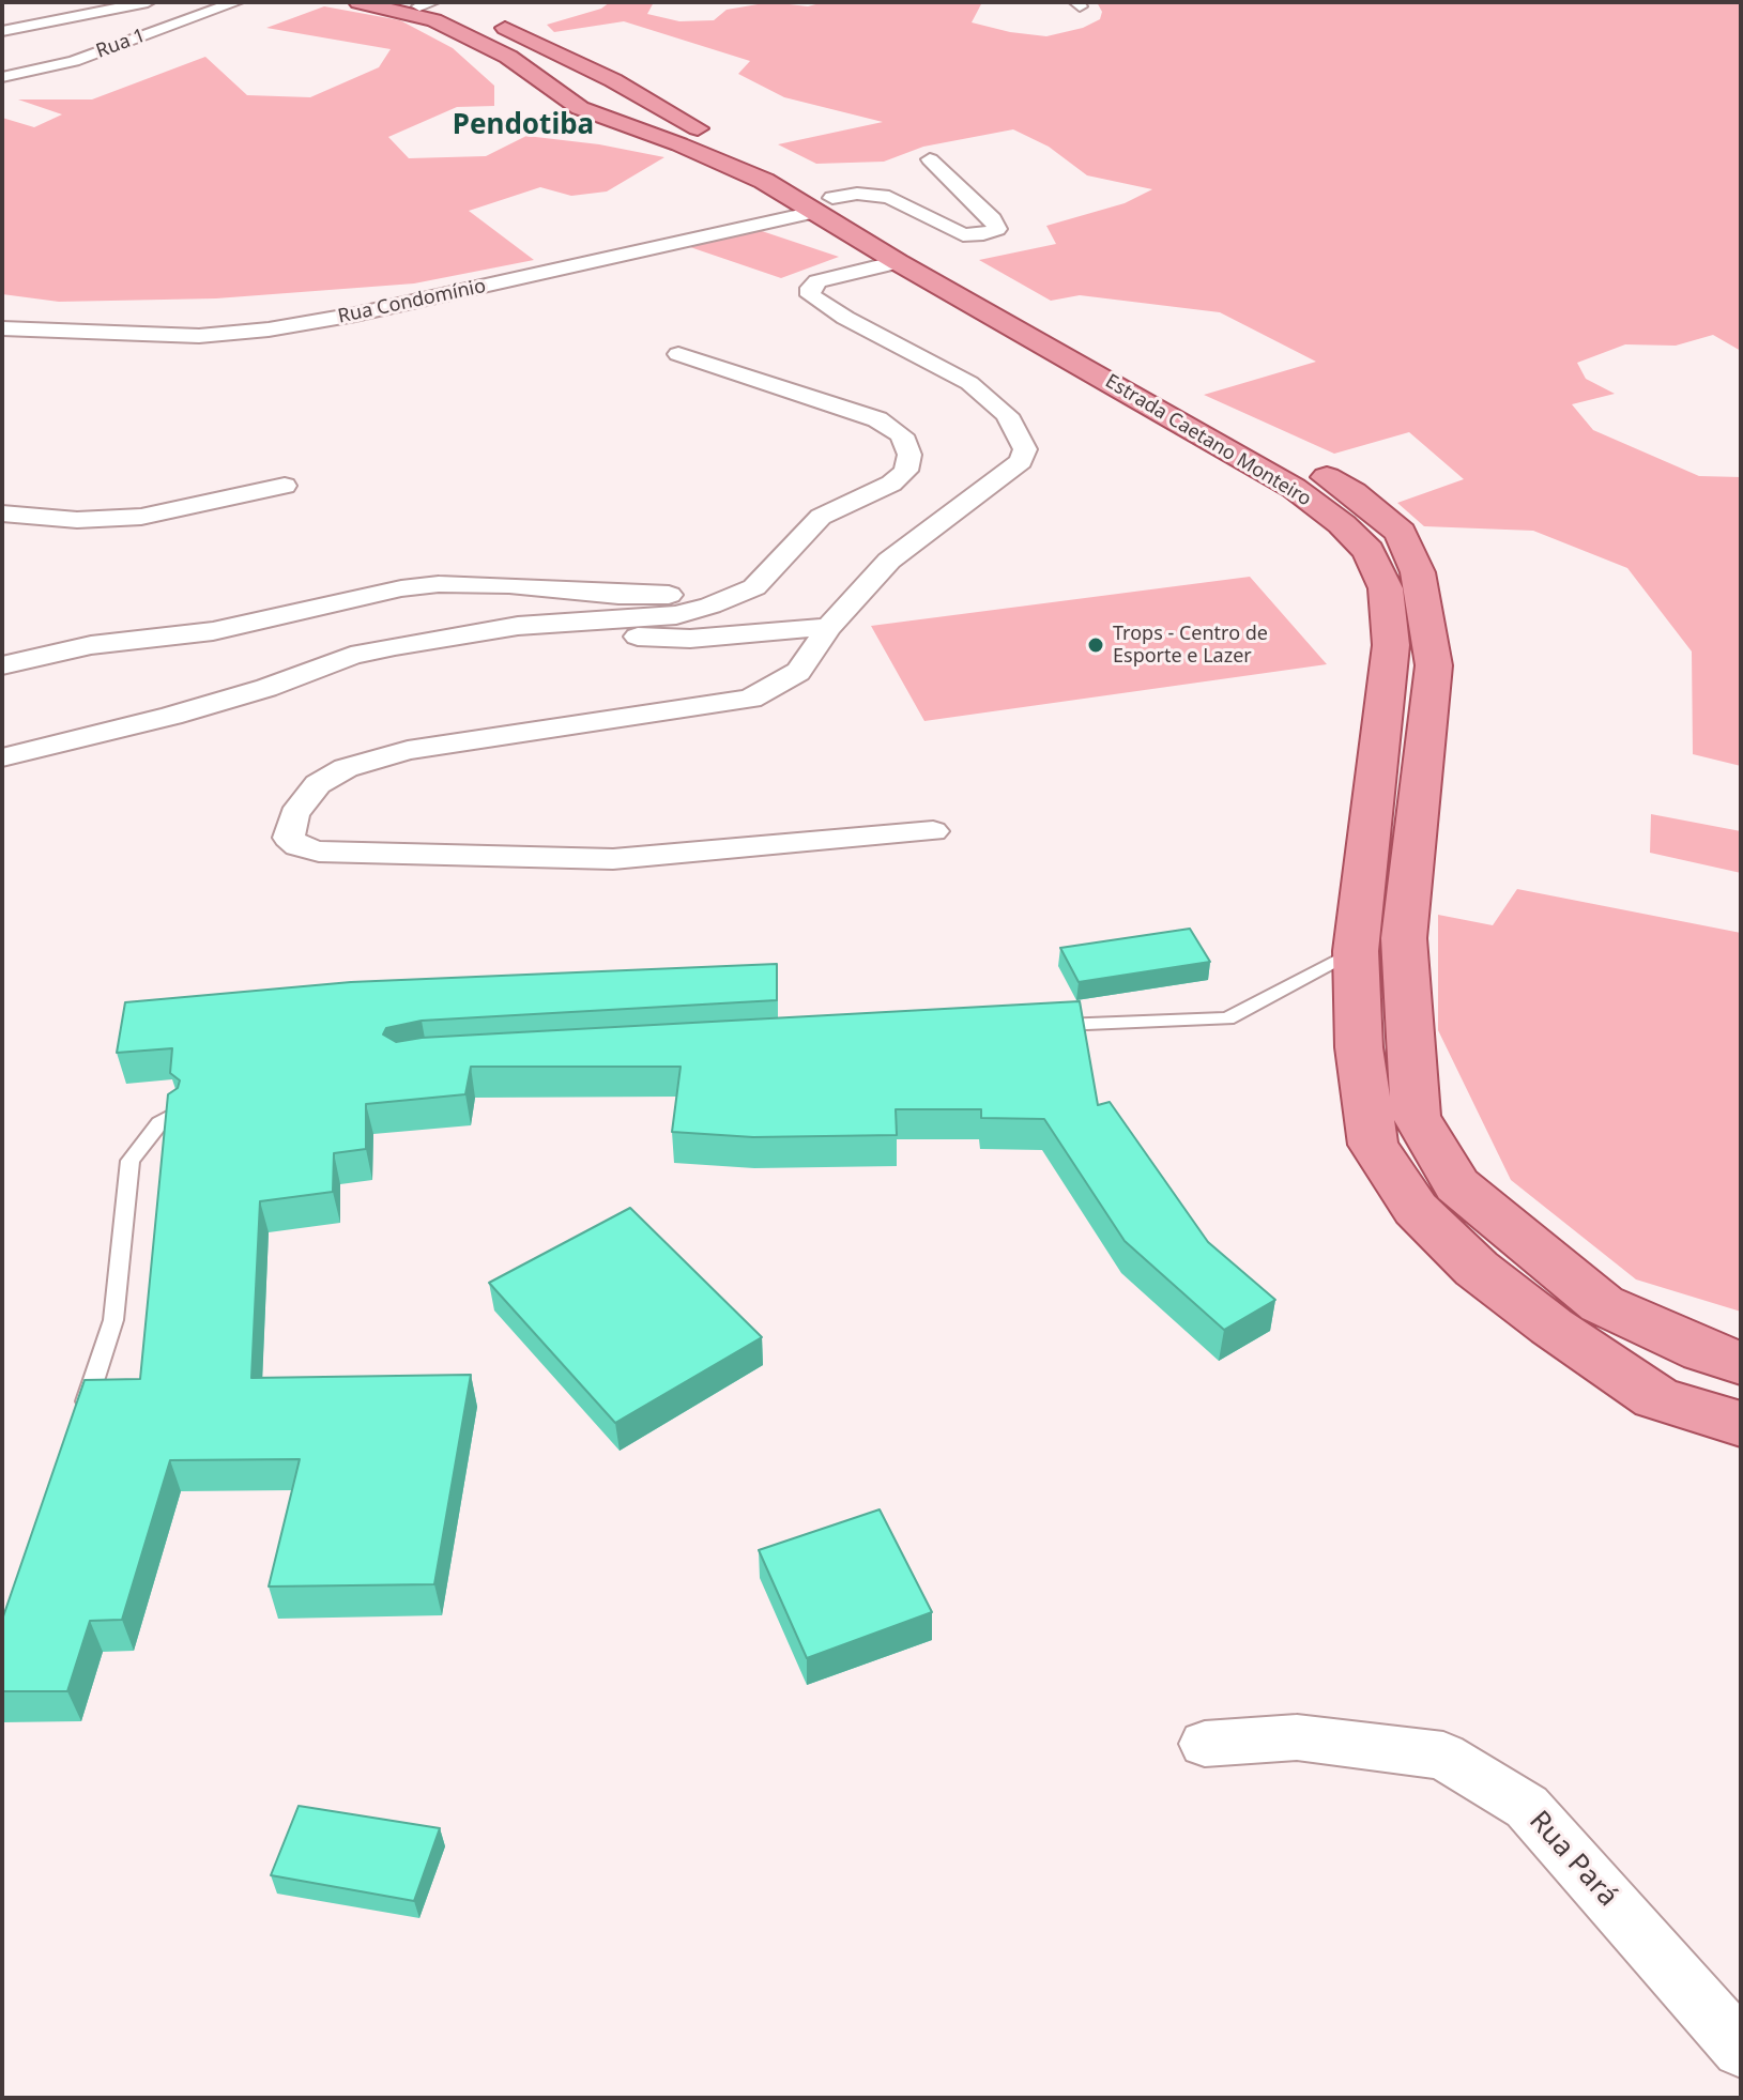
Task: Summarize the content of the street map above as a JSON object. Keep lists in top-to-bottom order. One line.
{"streets":{"main road":["Estrada Caetano Monteiro"],"street":["Rua 1","Rua Condomínio","Rua Pará"]},"crossings":[["Rua Condomínio","Estrada Caetano Monteiro"]],"districts":["Pendotiba"],"places":["Trops - Centro de Esporte e Lazer"]}
